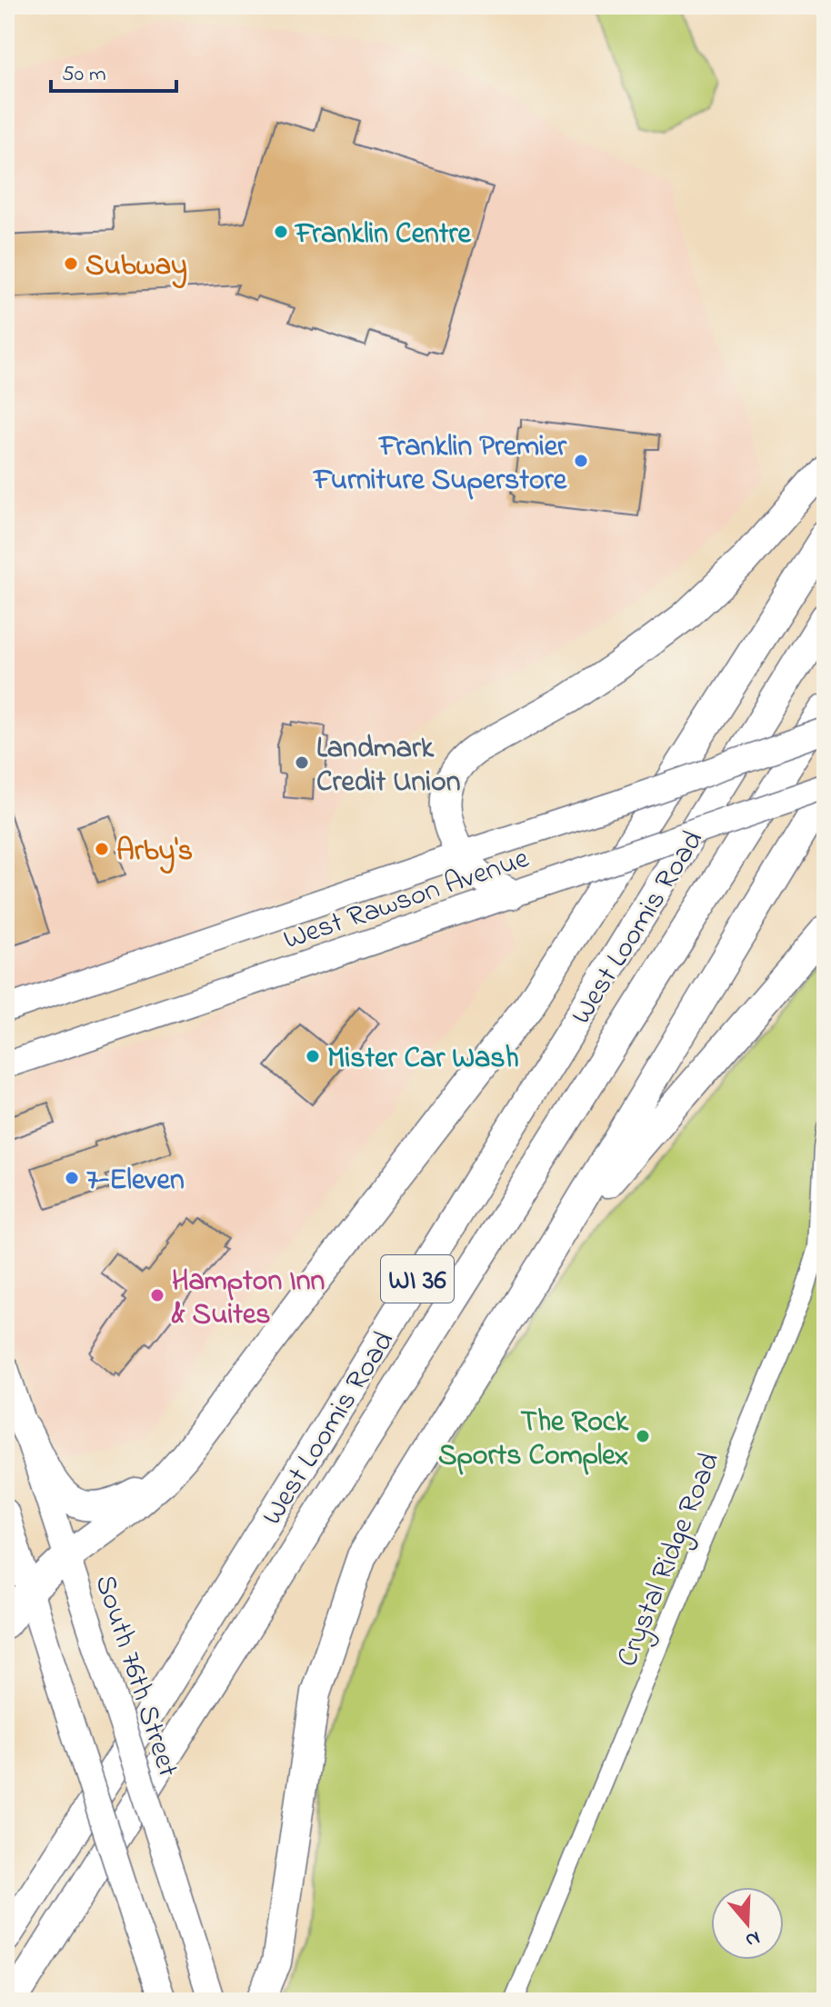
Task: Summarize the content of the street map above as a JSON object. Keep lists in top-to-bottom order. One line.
{"streets":{"main road":["West Rawson Avenue","West Loomis Road","WI 36","South 76th Street"],"street":["Crystal Ridge Road"]},"places":["Franklin Centre","Subway","Franklin Premier Furniture Superstore","Landmark Credit Union","Arby's","Mister Car Wash","7-Eleven","Hampton Inn & Suites","The Rock Sports Complex"],"scale_bar":"50 m","north":"bottom"}
